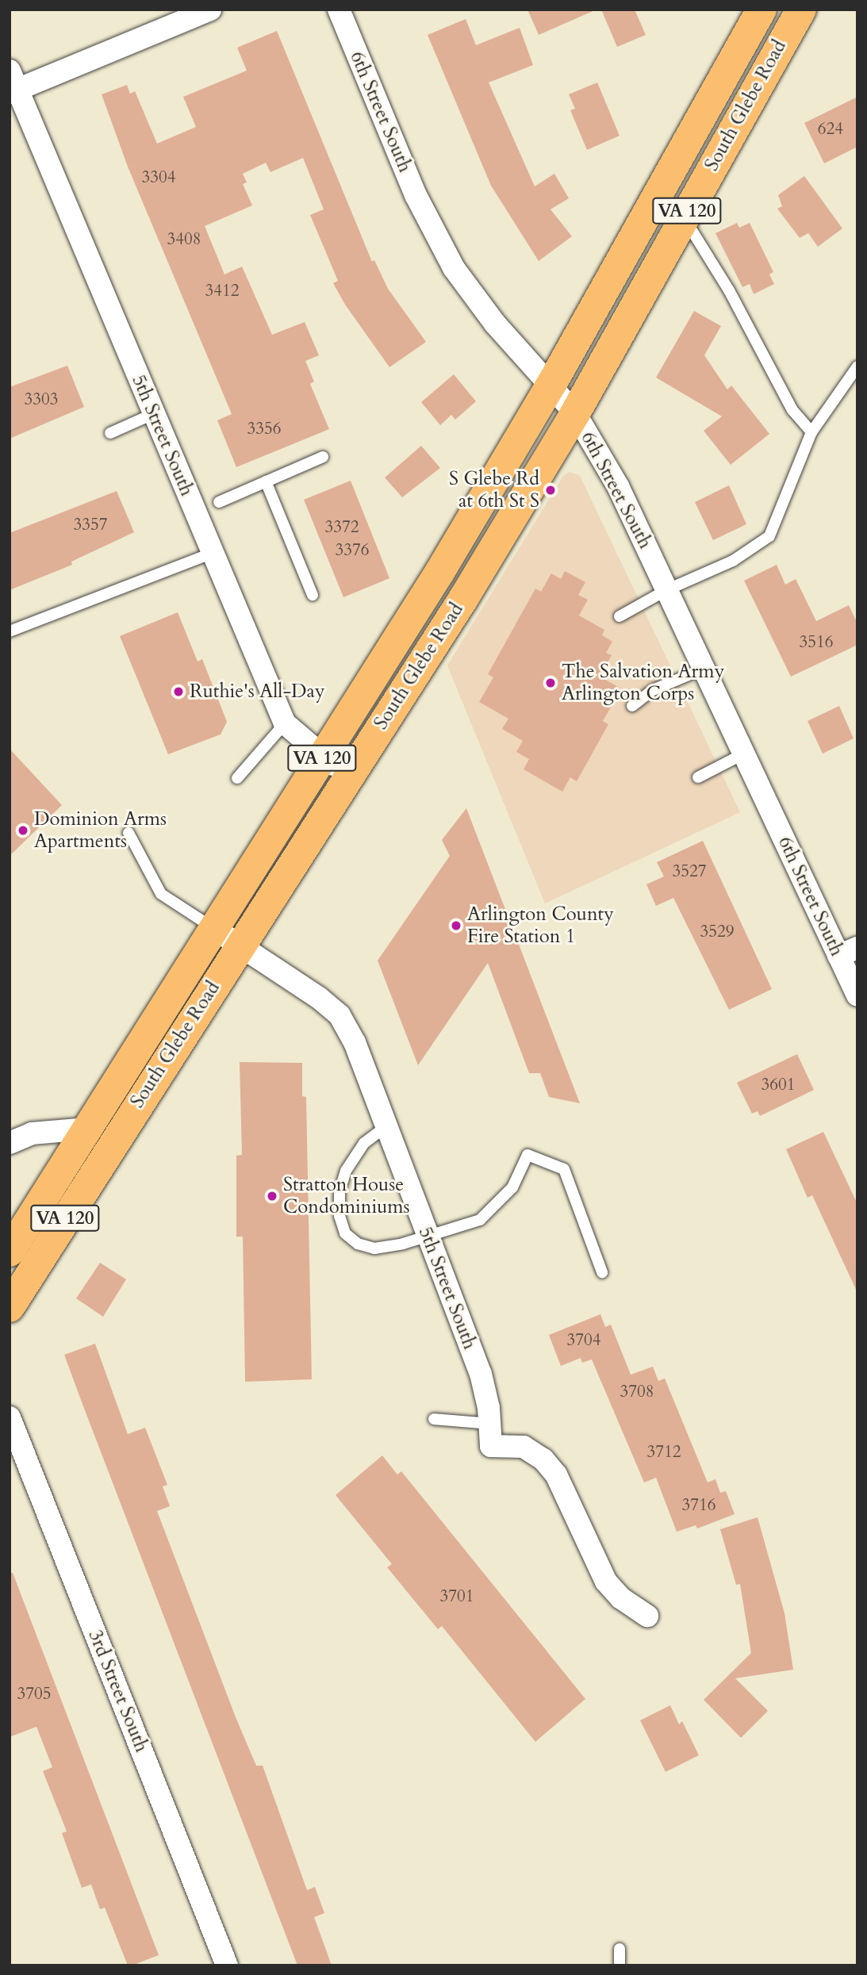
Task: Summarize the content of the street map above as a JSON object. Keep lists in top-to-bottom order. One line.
{"streets":{"main road":["South Glebe Road","VA 120"],"street":["6th Street South","5th Street South","3rd Street South"]},"crossings":[["South Glebe Road","6th Street South"],["South Glebe Road","5th Street South"]],"places":["S Glebe Rd at 6th St S","The Salvation Army Arlington Corps","Ruthie's All-Day","Dominion Arms Apartments","Arlington County Fire Station 1","Stratton House Condominiums"],"house_numbers":["624","3304","3408","3412","3303","3356","3357","3372","3376","3516","3527","3529","3601","3704","3708","3712","3716","3701","3705"]}
